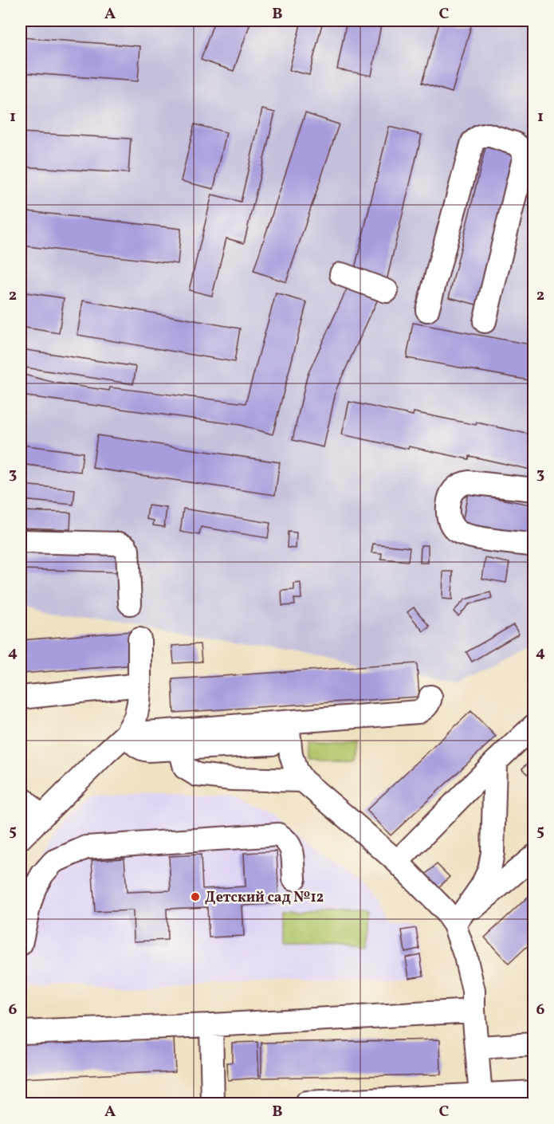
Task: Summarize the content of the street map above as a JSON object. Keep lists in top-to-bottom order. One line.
{"places":["Детский сад №12"],"grid":{"columns":["A","B","C"],"rows":["1","2","3","4","5","6"]}}
